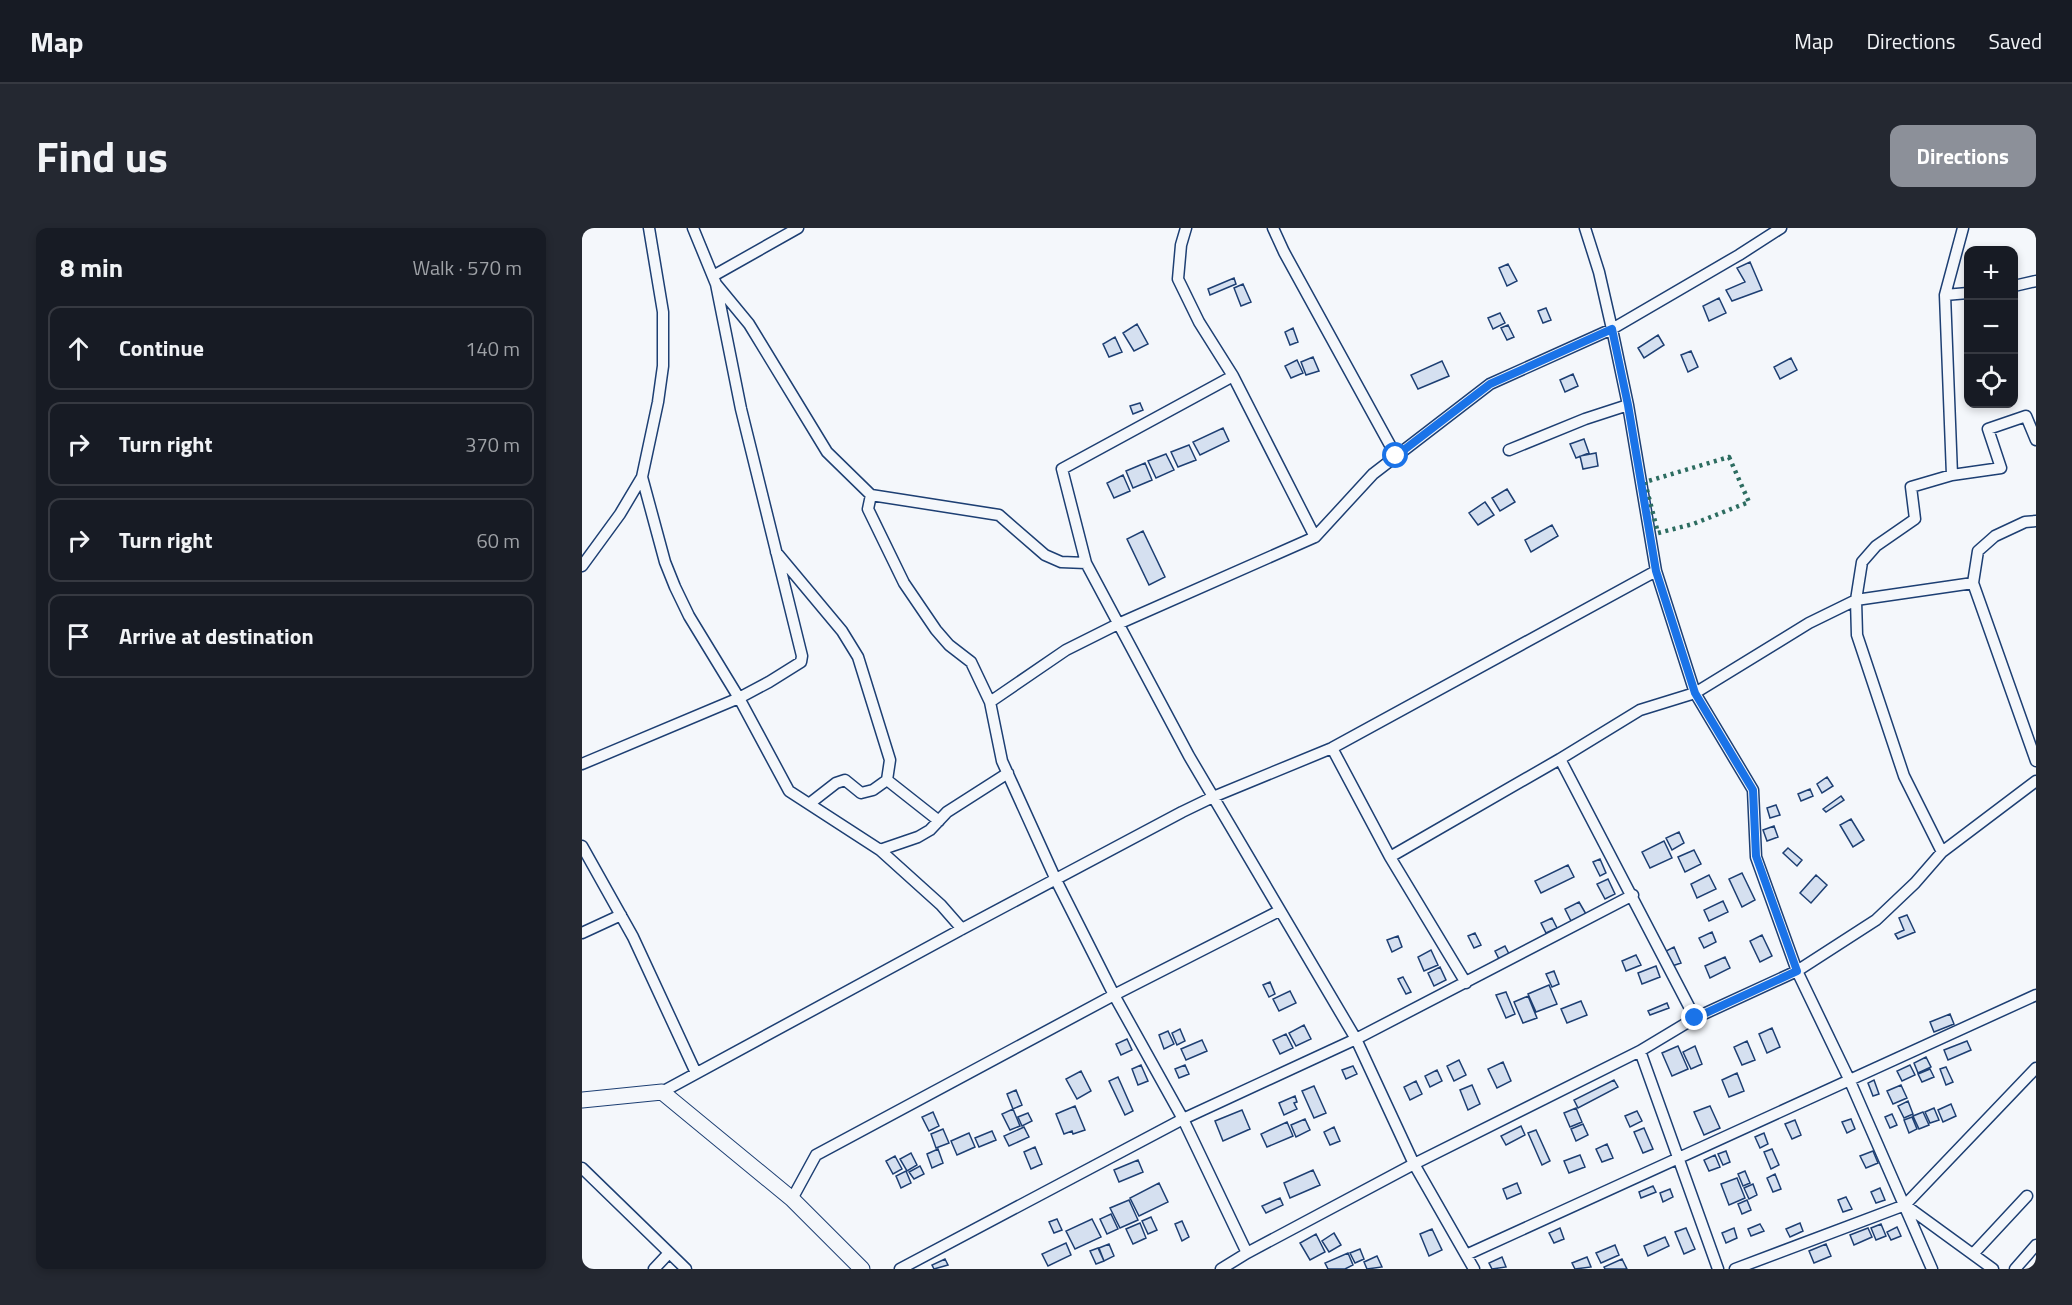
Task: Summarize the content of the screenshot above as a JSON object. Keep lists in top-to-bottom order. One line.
{"page":{"header":"Map","nav":["Map","Directions","Saved"],"title":"Find us","buttons":"Directions","heading":["8 min","Walk · 570 m"],"map_buttons":["+","−"],"list":[["Continue","140 m"],["Turn right","370 m"],["Turn right","60 m"],"Arrive at destination"]}}
